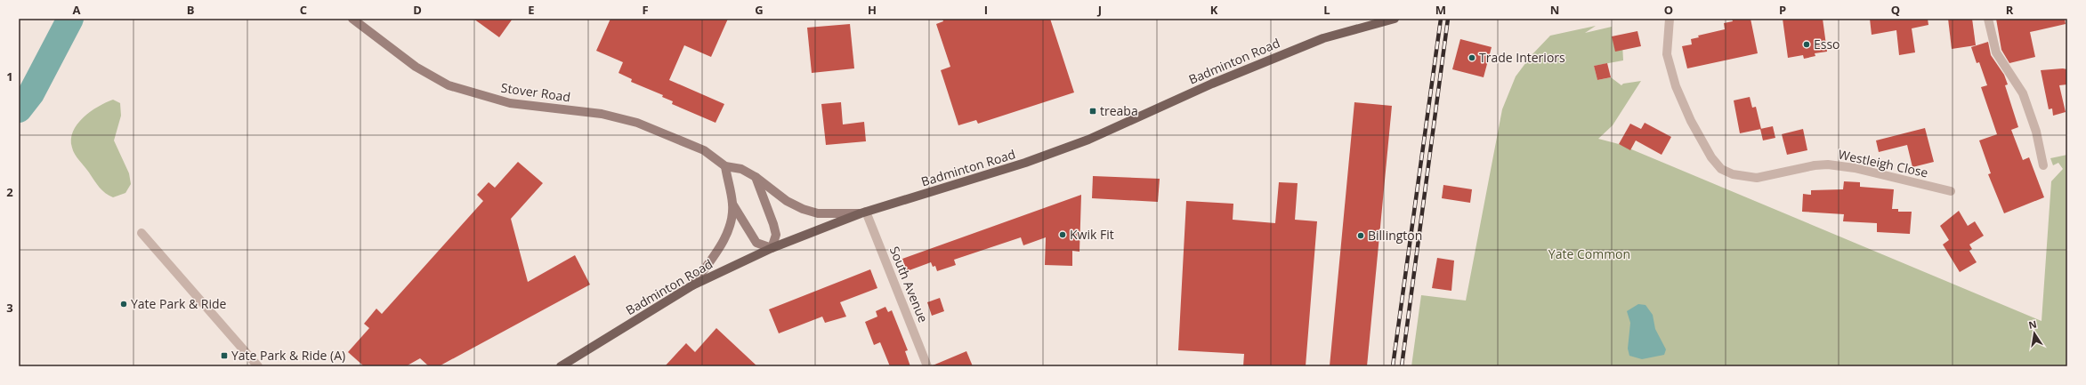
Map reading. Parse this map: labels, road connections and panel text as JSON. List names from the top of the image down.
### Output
{
  "streets": {
    "main road": ["Badminton Road", "Stover Road"],
    "street": ["Westleigh Close", "South Avenue"]
  },
  "crossings": [
    ["Badminton Road", "Stover Road"],
    ["Badminton Road", "South Avenue"],
    ["Stover Road", "South Avenue"]
  ],
  "parks": ["Yate Common"],
  "places": {
    "other": [
      "Esso",
      "Trade Interiors",
      "Kwik Fit",
      "Billington",
      "Yate Park & Ride"
    ],
    "transit": ["treaba", "Yate Park & Ride (A)"]
  },
  "north": "top",
  "grid": {
    "columns": [
      "A",
      "B",
      "C",
      "D",
      "E",
      "F",
      "G",
      "H",
      "I",
      "J",
      "K",
      "L",
      "M",
      "N",
      "O",
      "P",
      "Q",
      "R"
    ],
    "rows": ["1", "2", "3"]
  }
}
